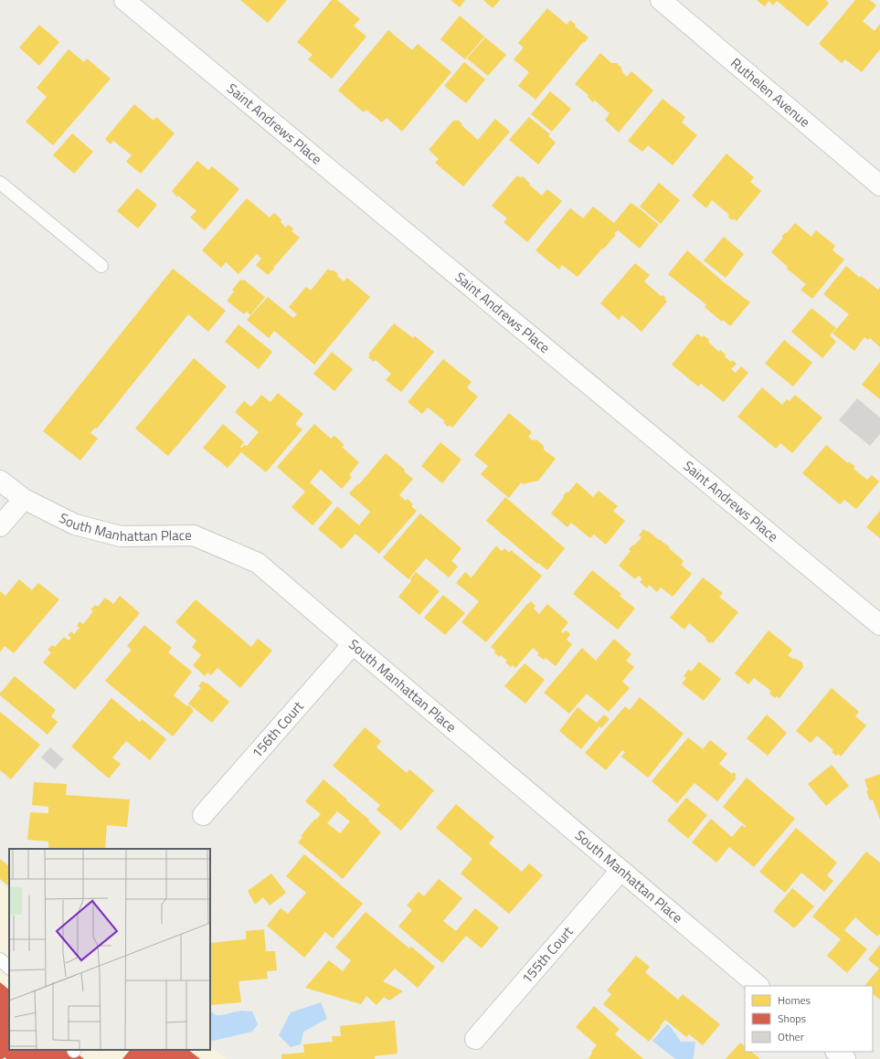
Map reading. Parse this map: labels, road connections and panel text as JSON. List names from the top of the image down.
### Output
{
  "streets": {
    "street": [
      "Ruthelen Avenue",
      "Saint Andrews Place",
      "South Manhattan Place",
      "156th Court",
      "155th Court"
    ]
  },
  "crossings": [
    ["South Manhattan Place", "156th Court"],
    ["South Manhattan Place", "155th Court"]
  ],
  "legend": ["Homes", "Shops", "Other"]
}
